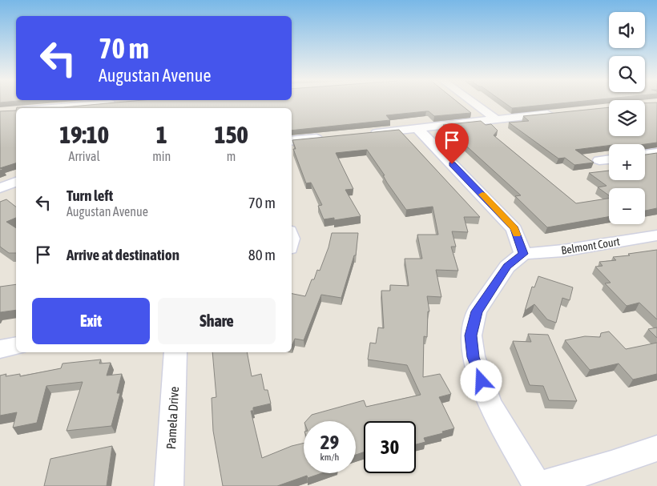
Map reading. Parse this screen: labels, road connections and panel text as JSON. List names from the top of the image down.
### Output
{
  "streets": {
    "street": ["Belmont Court", "Pamela Drive"]
  },
  "page": {
    "map_buttons": ["+", "−"],
    "turn": ["70 m", "Augustan Avenue"],
    "eta": [
      "19:10",
      "Arrival",
      "1",
      "min",
      "150",
      "m"
    ],
    "list": [
      {
        "name": "Turn left",
        "note": "Augustan Avenue",
        "value": "70 m"
      },
      {
        "name": "Arrive at destination",
        "value": "80 m"
      }
    ],
    "buttons": ["Exit", "Share"],
    "speed": "29 km/h",
    "limit": "30"
  }
}
